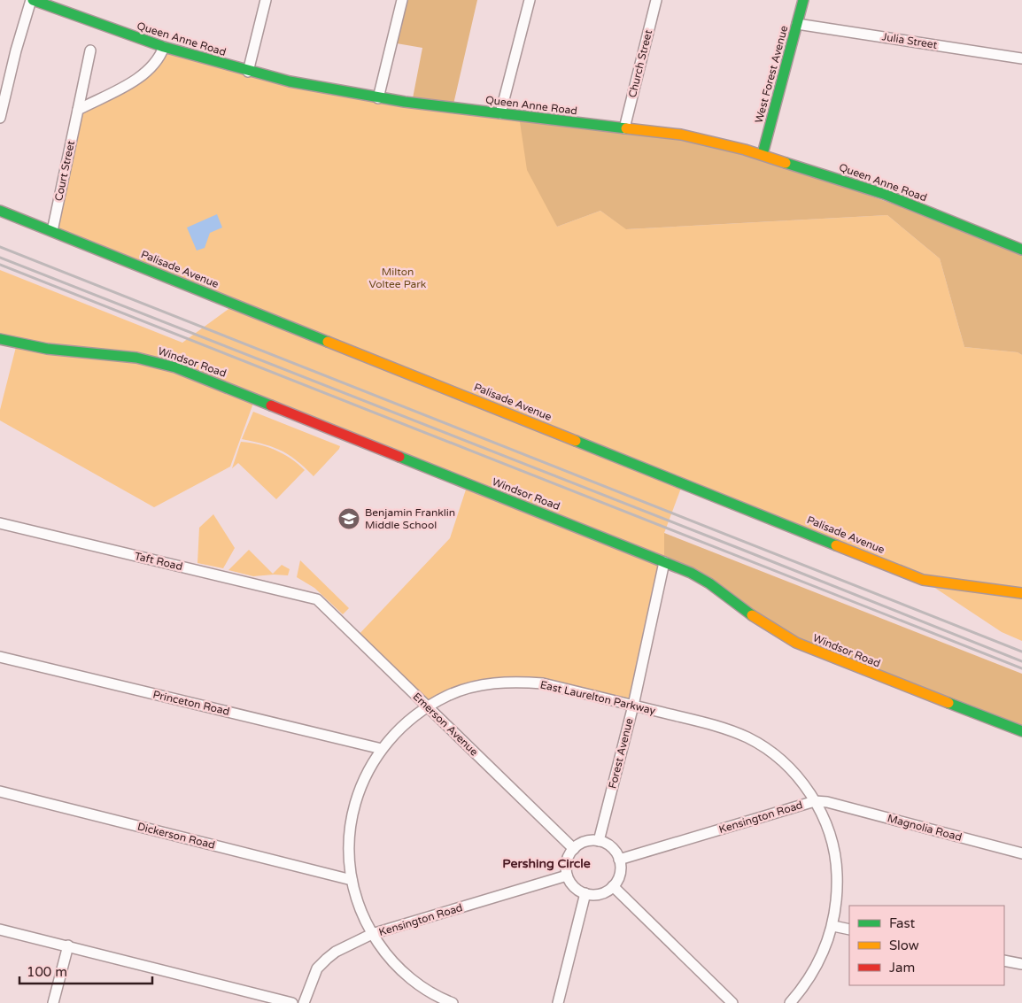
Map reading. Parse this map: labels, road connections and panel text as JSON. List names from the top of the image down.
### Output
{
  "streets": {
    "street": [
      "Queen Anne Road",
      "Julia Street",
      "Church Street",
      "West Forest Avenue",
      "Court Street",
      "Palisade Avenue",
      "Windsor Road",
      "Taft Road",
      "East Laurelton Parkway",
      "Princeton Road",
      "Emerson Avenue",
      "Forest Avenue",
      "Kensington Road",
      "Magnolia Road",
      "Dickerson Road"
    ]
  },
  "crossings": [
    ["Queen Anne Road", "Church Street"],
    ["Queen Anne Road", "West Forest Avenue"],
    ["Julia Street", "West Forest Avenue"],
    ["Court Street", "Palisade Avenue"],
    ["Windsor Road", "Forest Avenue"],
    ["Taft Road", "Emerson Avenue"],
    ["East Laurelton Parkway", "Princeton Road"],
    ["East Laurelton Parkway", "Emerson Avenue"],
    ["East Laurelton Parkway", "Forest Avenue"],
    ["East Laurelton Parkway", "Kensington Road"],
    ["East Laurelton Parkway", "Dickerson Road"],
    ["Emerson Avenue", "Forest Avenue"],
    ["Emerson Avenue", "Kensington Road"],
    ["Forest Avenue", "Kensington Road"],
    ["Kensington Road", "Magnolia Road"]
  ],
  "districts": ["Pershing Circle"],
  "parks": ["Milton Voltee Park"],
  "places": {
    "school or university": ["Benjamin Franklin Middle School"]
  },
  "legend": ["Fast", "Slow", "Jam"],
  "scale_bar": "100 m"
}
